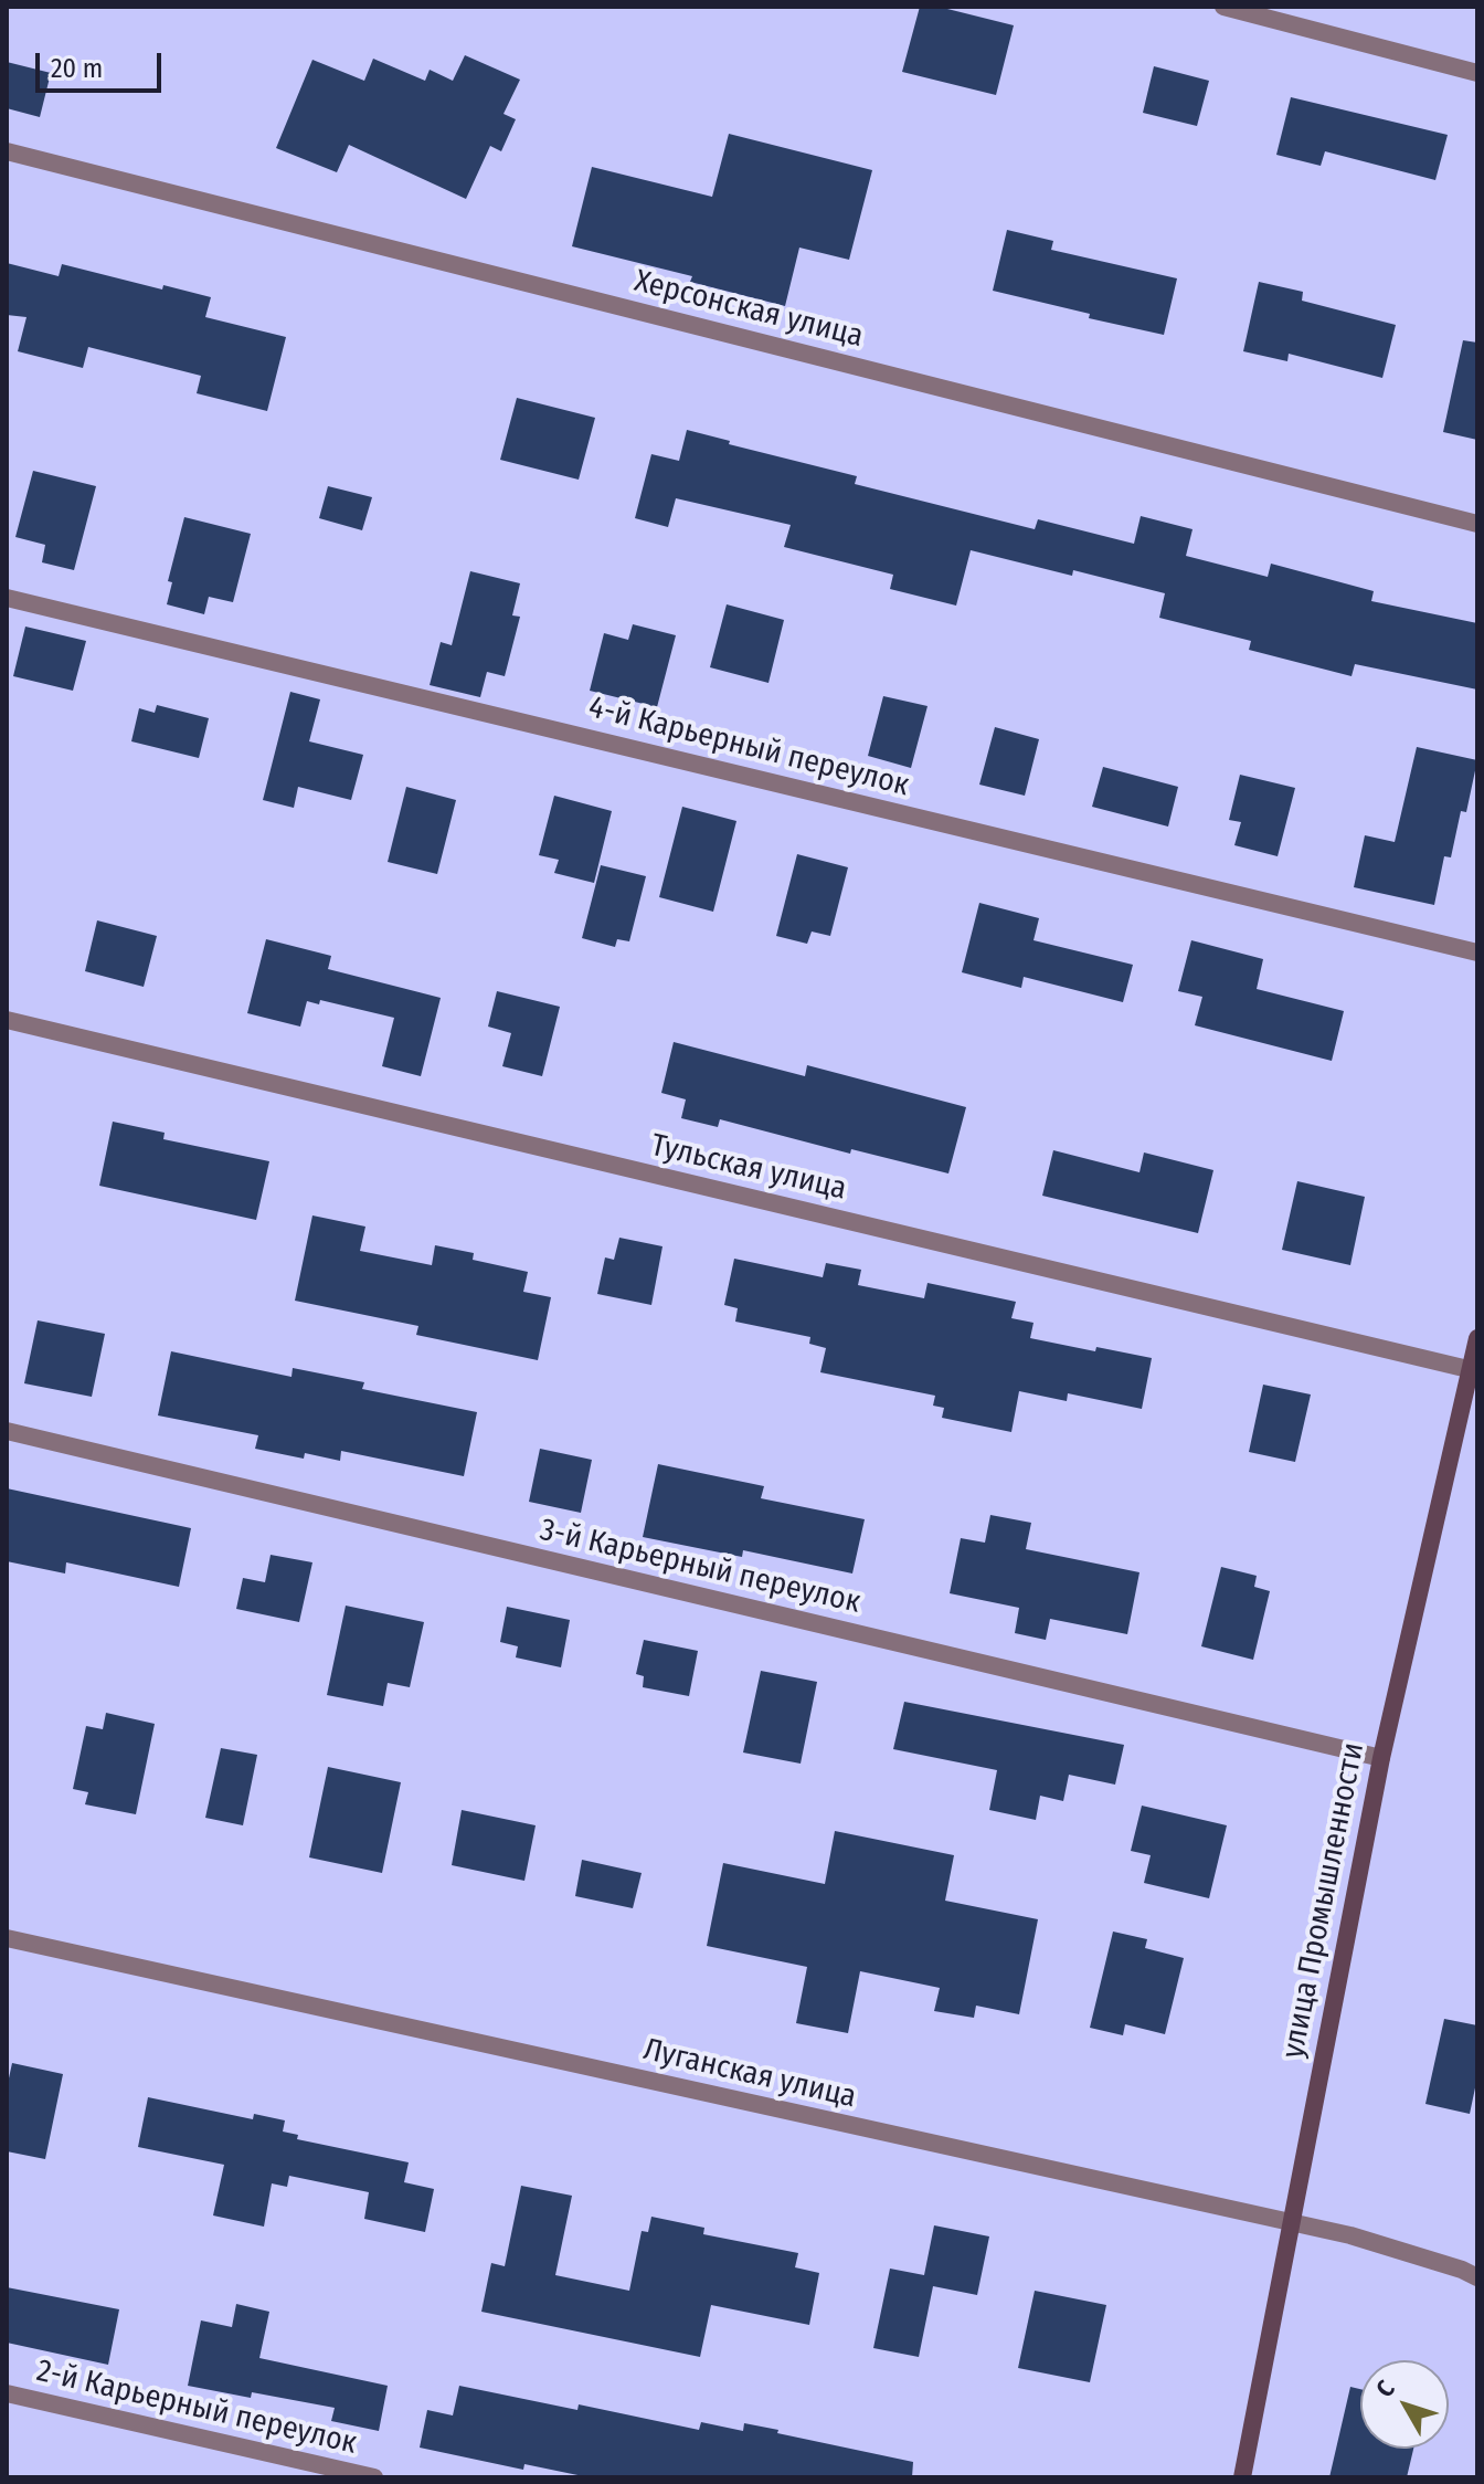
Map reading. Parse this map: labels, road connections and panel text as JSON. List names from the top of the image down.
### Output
{
  "streets": {
    "main road": ["улица Промышленности"],
    "street": [
      "Херсонская улица",
      "4-й Карьерный переулок",
      "Тульская улица",
      "3-й Карьерный переулок",
      "Луганская улица",
      "2-й Карьерный переулок"
    ]
  },
  "crossings": [
    ["Тульская улица", "улица Промышленности"],
    ["3-й Карьерный переулок", "улица Промышленности"],
    ["улица Промышленности", "Луганская улица"]
  ],
  "scale_bar": "20 m",
  "north": "top left"
}
